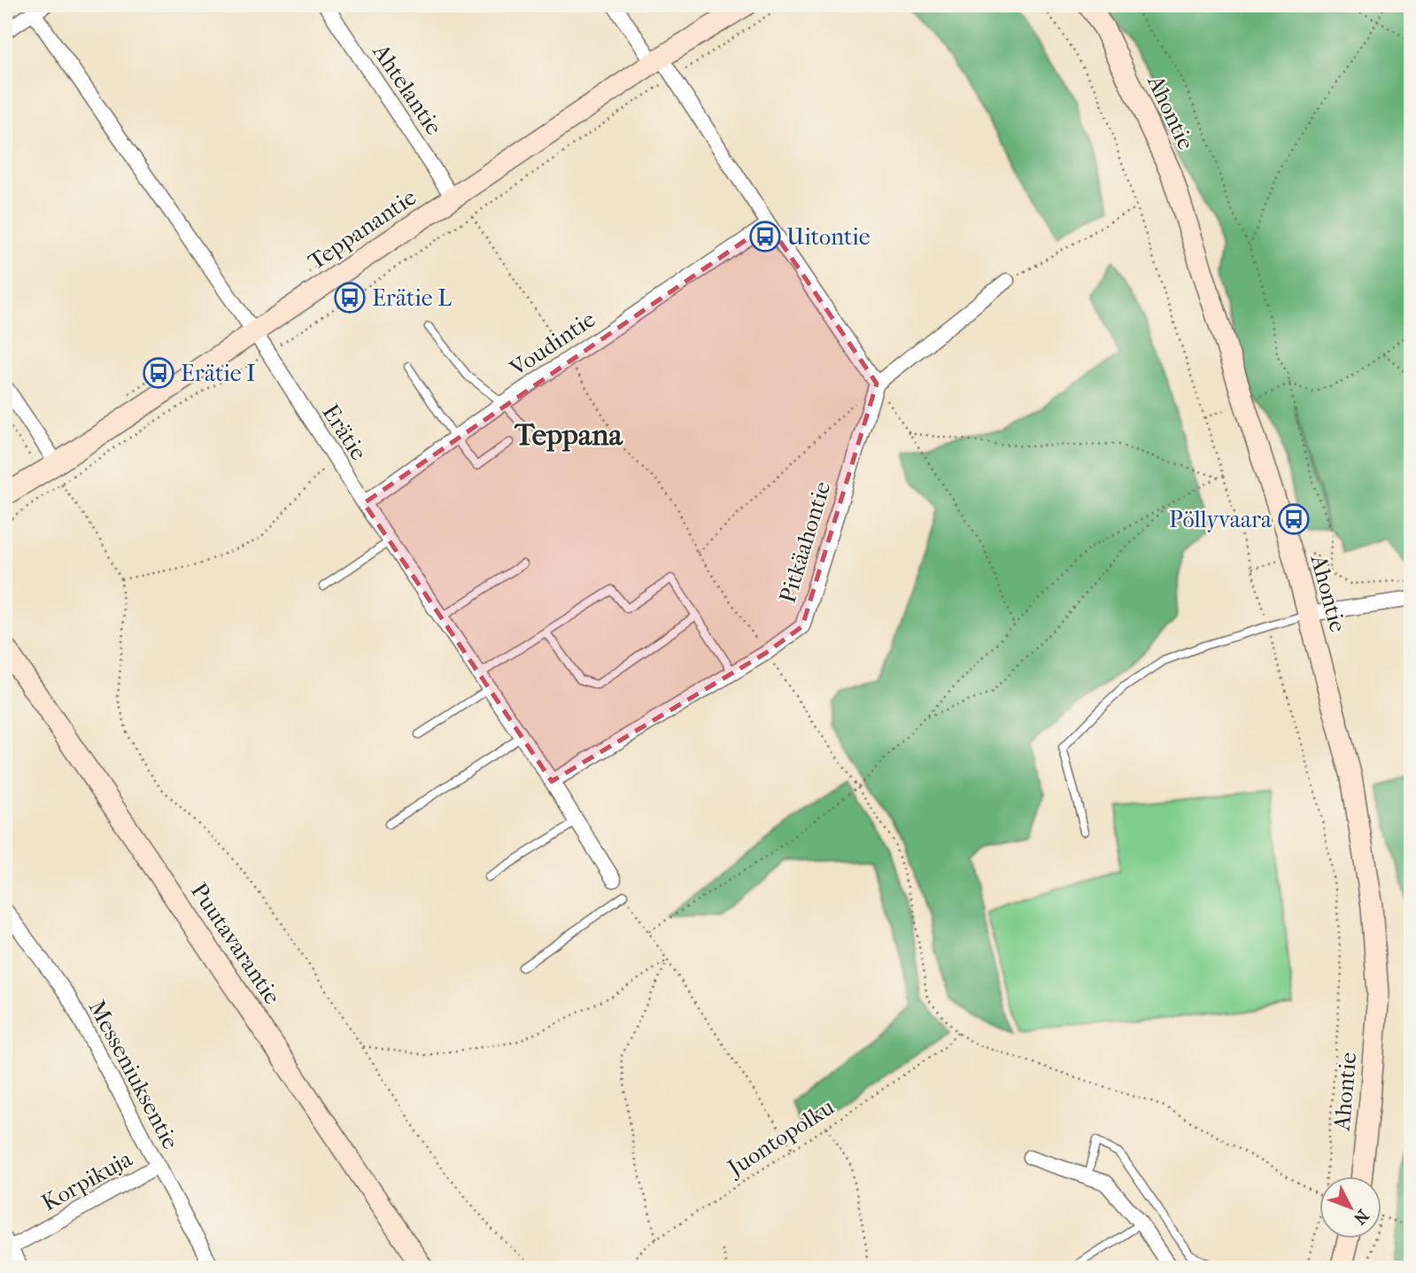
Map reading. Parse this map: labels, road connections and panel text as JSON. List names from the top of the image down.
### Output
{
  "streets": {
    "street": [
      "Ahtelantie",
      "Ahontie",
      "Teppanantie",
      "Voudintie",
      "Erätie",
      "Pitkäahontie",
      "Puutavarantie",
      "Messeniuksentie",
      "Korpikuja"
    ],
    "path": ["Juontopolku"]
  },
  "crossings": [
    ["Ahtelantie", "Teppanantie"],
    ["Teppanantie", "Erätie"],
    ["Voudintie", "Erätie"],
    ["Erätie", "Pitkäahontie"],
    ["Messeniuksentie", "Korpikuja"]
  ],
  "districts": ["Teppana"],
  "places": {
    "bus stop": [
      "Uitontie",
      "Erätie L",
      "Erätie I",
      "Pöllyvaara"
    ]
  },
  "north": "bottom right"
}
